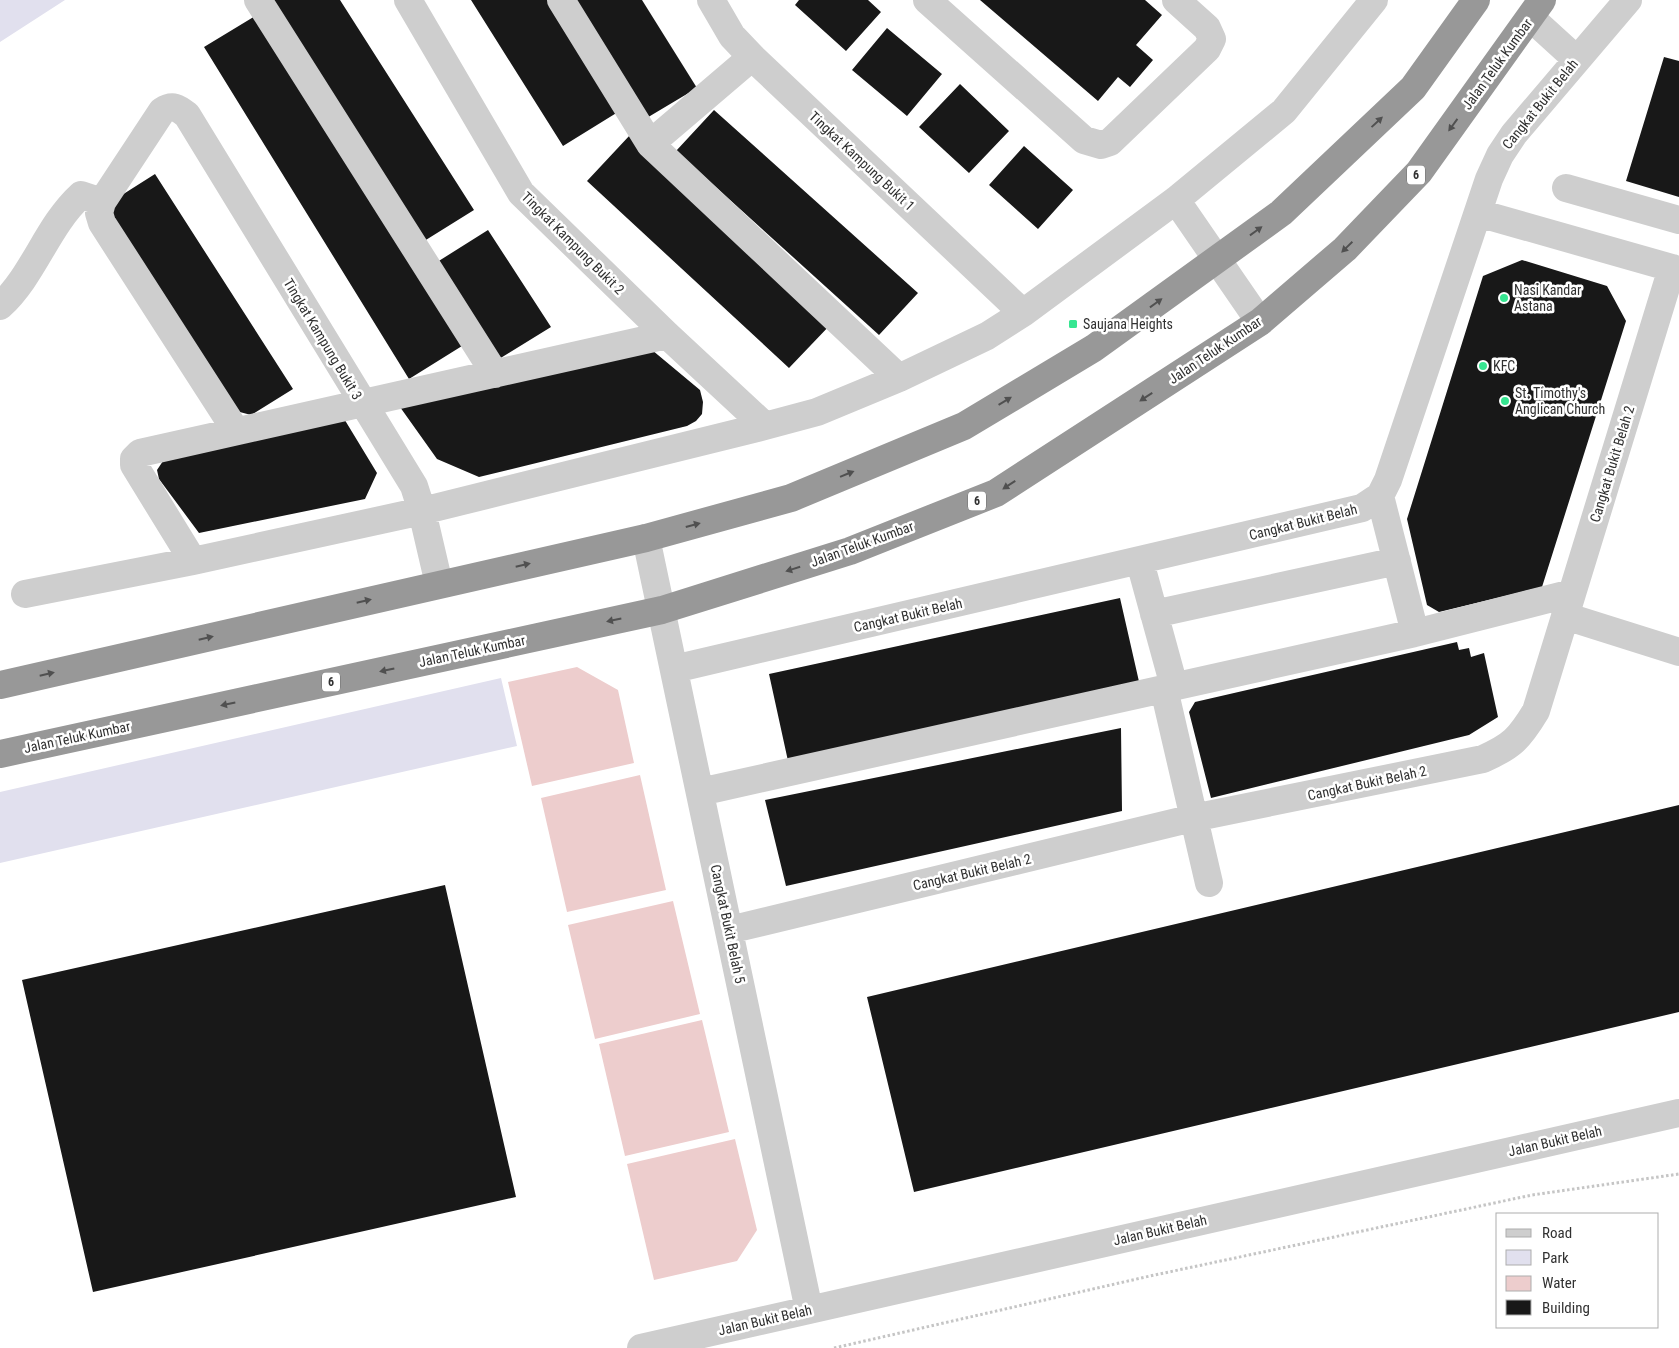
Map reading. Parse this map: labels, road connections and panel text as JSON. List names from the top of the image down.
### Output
{
  "streets": {
    "highway": ["Jalan Teluk Kumbar", "6"],
    "street": [
      "Cangkat Bukit Belah",
      "Tingkat Kampung Bukit 1",
      "Tingkat Kampung Bukit 2",
      "Tingkat Kampung Bukit 3",
      "Cangkat Bukit Belah 2",
      "Cangkat Bukit Belah 5",
      "Jalan Bukit Belah"
    ]
  },
  "crossings": [
    ["Jalan Teluk Kumbar", "Cangkat Bukit Belah 5"],
    ["Cangkat Bukit Belah", "Cangkat Bukit Belah 5"],
    ["Cangkat Bukit Belah 2", "Cangkat Bukit Belah 5"],
    ["Cangkat Bukit Belah 5", "Jalan Bukit Belah"]
  ],
  "places": {
    "other": ["Nasi Kandar Astana", "KFC", "St. Timothy's Anglican Church"],
    "transit": ["Saujana Heights"]
  },
  "legend": [
    "Road",
    "Park",
    "Water",
    "Building"
  ]
}
